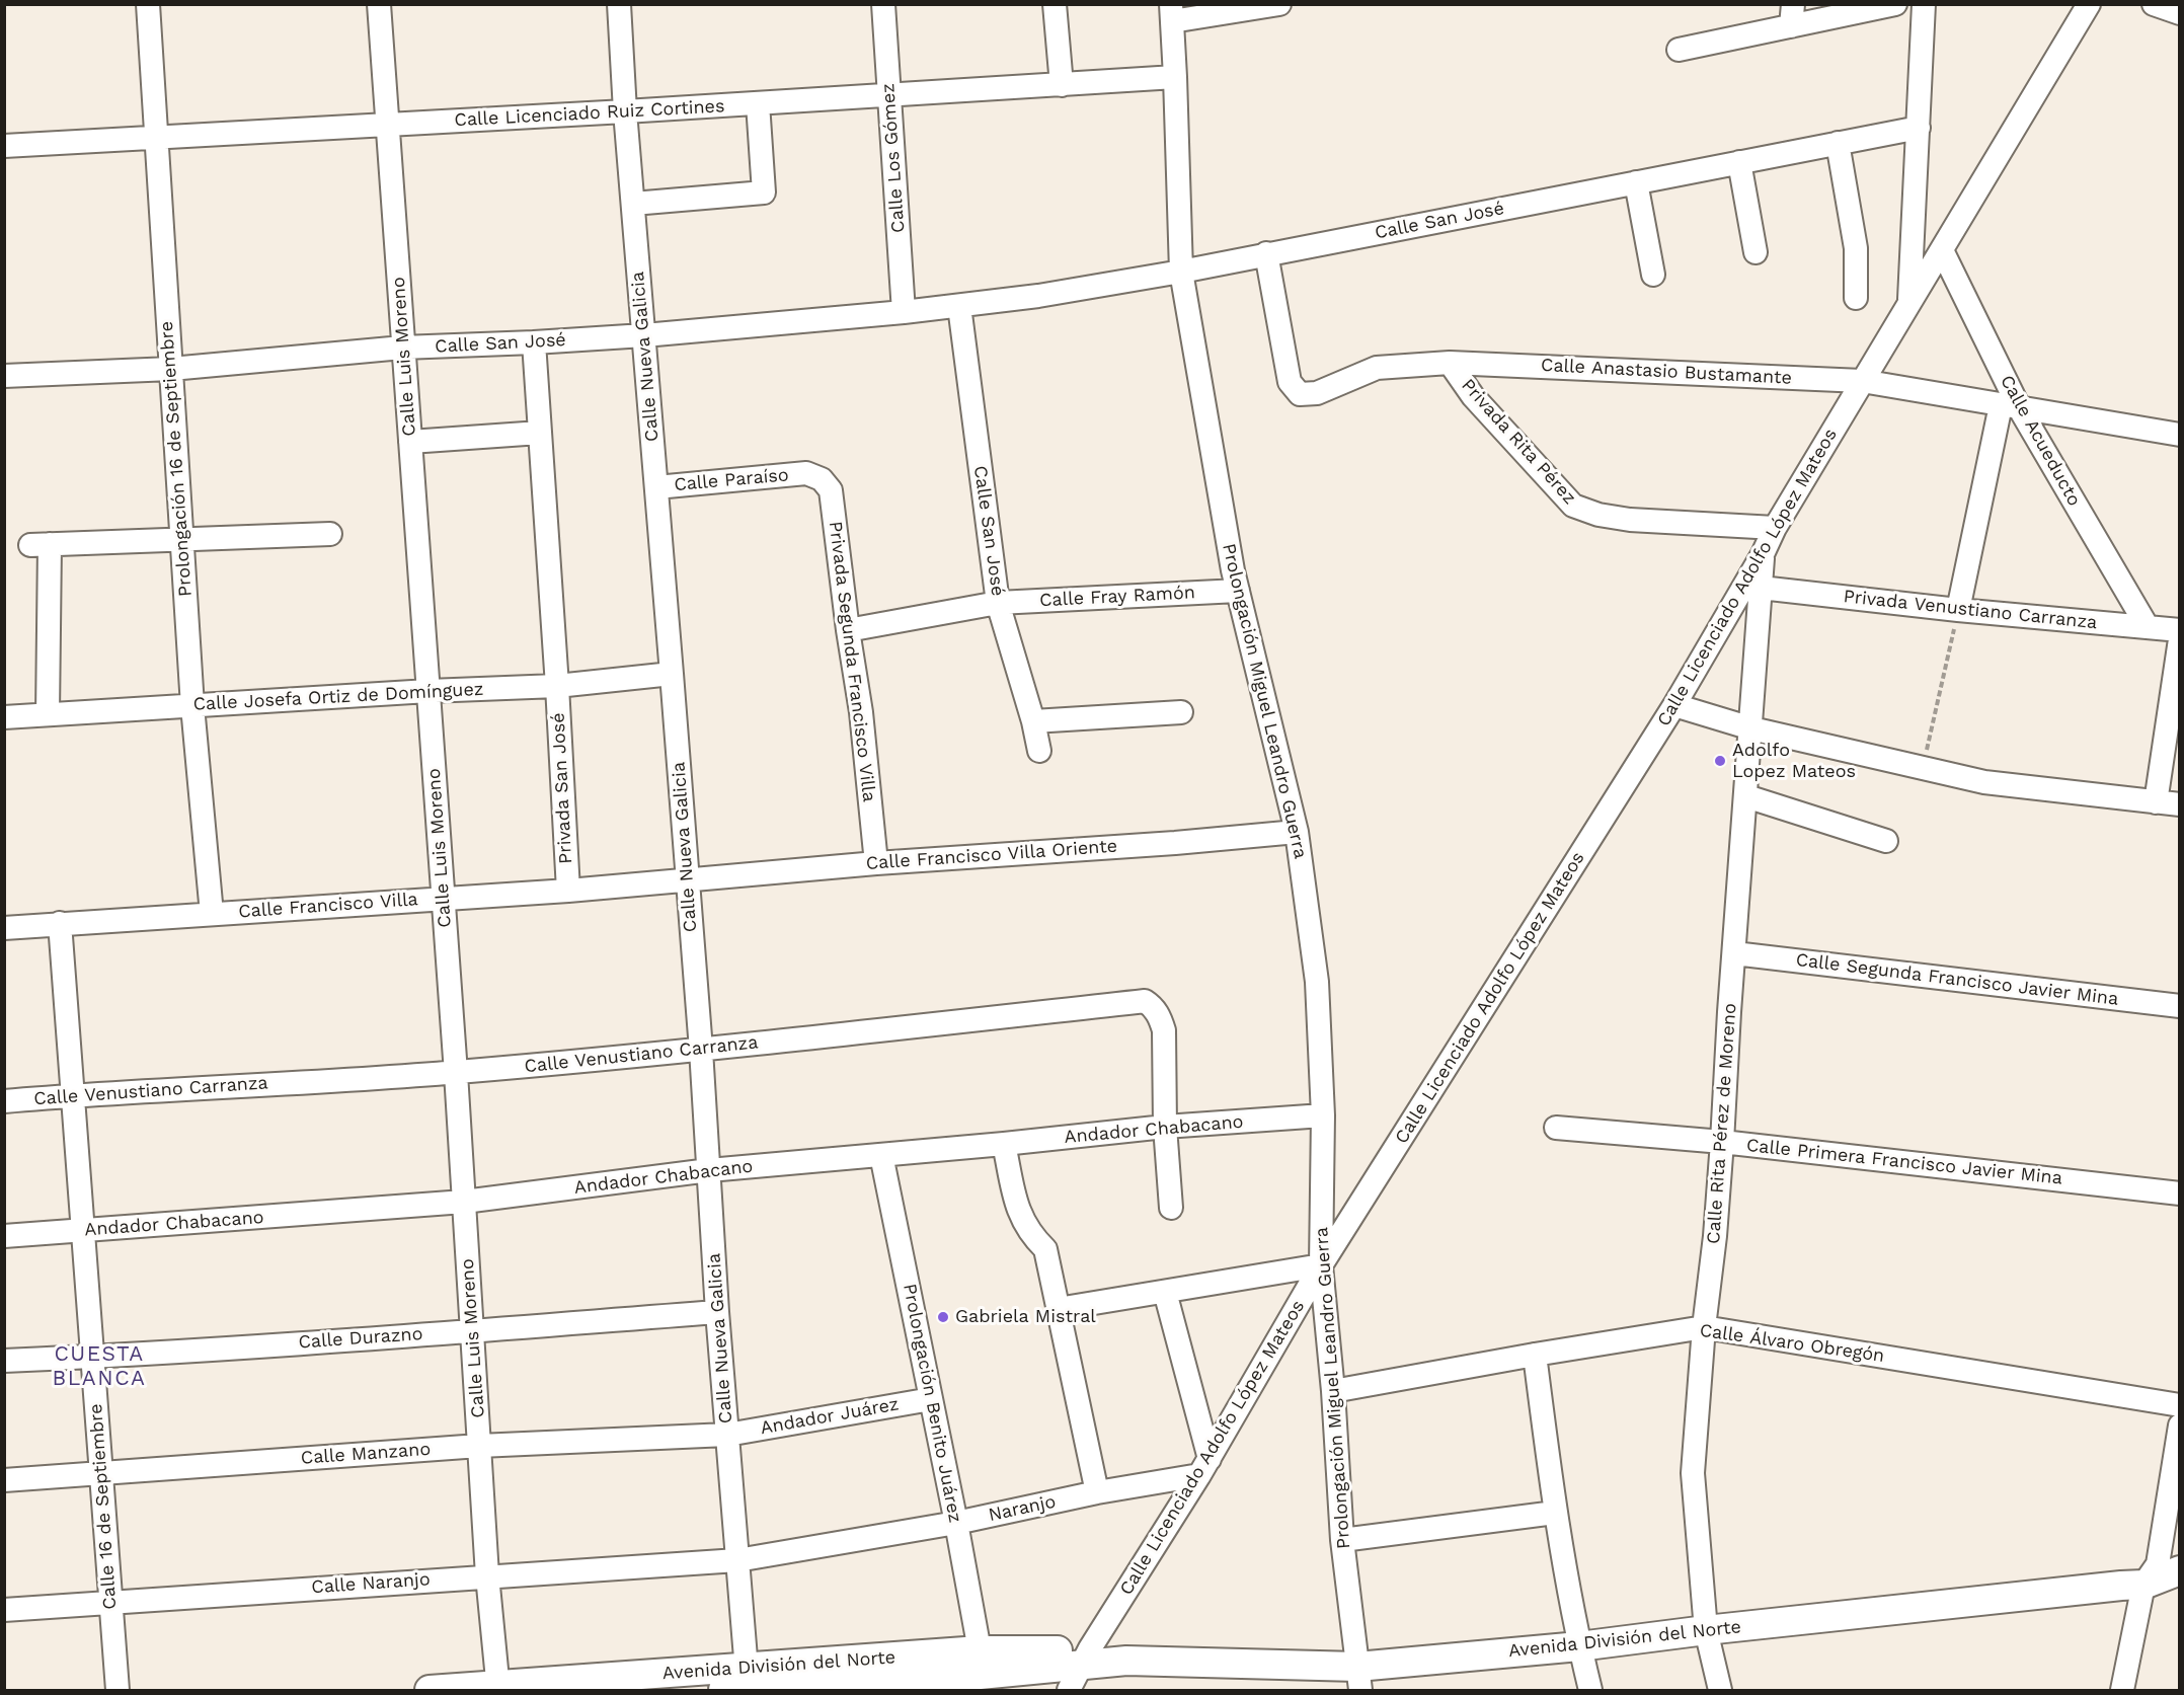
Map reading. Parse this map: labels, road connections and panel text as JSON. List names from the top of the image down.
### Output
{
  "streets": {
    "street": [
      "Calle Licenciado Ruiz Cortines",
      "Calle Los Gómez",
      "Calle San José",
      "Calle Luis Moreno",
      "Calle Nueva Galicia",
      "Calle Anastasio Bustamante",
      "Calle Acueducto",
      "Privada Rita Pérez",
      "Prolongación 16 de Septiembre",
      "Calle Paraíso",
      "Calle Licenciado Adolfo López Mateos",
      "Calle Fray Ramón",
      "Privada Venustiano Carranza",
      "Privada Segunda Francisco Villa",
      "Calle Josefa Ortiz de Domínguez",
      "Prolongación Miguel Leandro Guerra",
      "Privada San José",
      "Calle Francisco Villa Oriente",
      "Calle Francisco Villa",
      "Calle Segunda Francisco Javier Mina",
      "Calle Venustiano Carranza",
      "Calle Rita Pérez de Moreno",
      "Andador Chabacano",
      "Calle Primera Francisco Javier Mina",
      "Calle Durazno",
      "Calle Álvaro Obregón",
      "Prolongación Benito Juárez",
      "Andador Juárez",
      "Calle Manzano",
      "Calle 16 de Septiembre",
      "Naranjo",
      "Calle Naranjo",
      "Avenida División del Norte"
    ]
  },
  "crossings": [
    ["Calle Licenciado Ruiz Cortines", "Calle Los Gómez"],
    ["Calle Licenciado Ruiz Cortines", "Calle Luis Moreno"],
    ["Calle Licenciado Ruiz Cortines", "Calle Nueva Galicia"],
    ["Calle Licenciado Ruiz Cortines", "Prolongación 16 de Septiembre"],
    ["Calle Licenciado Ruiz Cortines", "Prolongación Miguel Leandro Guerra"],
    ["Calle Los Gómez", "Calle San José"],
    ["Calle San José", "Calle Luis Moreno"],
    ["Calle San José", "Calle Nueva Galicia"],
    ["Calle San José", "Calle Anastasio Bustamante"],
    ["Calle San José", "Prolongación 16 de Septiembre"],
    ["Calle San José", "Calle Fray Ramón"],
    ["Calle San José", "Prolongación Miguel Leandro Guerra"],
    ["Calle Luis Moreno", "Calle Josefa Ortiz de Domínguez"],
    ["Calle Luis Moreno", "Calle Francisco Villa"],
    ["Calle Luis Moreno", "Calle Venustiano Carranza"],
    ["Calle Luis Moreno", "Andador Chabacano"],
    ["Calle Luis Moreno", "Calle Durazno"],
    ["Calle Luis Moreno", "Calle Manzano"],
    ["Calle Luis Moreno", "Calle Naranjo"],
    ["Calle Luis Moreno", "Avenida División del Norte"],
    ["Calle Nueva Galicia", "Calle Paraíso"],
    ["Calle Nueva Galicia", "Calle Josefa Ortiz de Domínguez"],
    ["Calle Nueva Galicia", "Calle Francisco Villa Oriente"],
    ["Calle Nueva Galicia", "Calle Francisco Villa"],
    ["Calle Nueva Galicia", "Calle Venustiano Carranza"],
    ["Calle Nueva Galicia", "Andador Chabacano"],
    ["Calle Nueva Galicia", "Calle Durazno"],
    ["Calle Nueva Galicia", "Andador Juárez"],
    ["Calle Nueva Galicia", "Calle Manzano"],
    ["Calle Nueva Galicia", "Naranjo"],
    ["Calle Nueva Galicia", "Calle Naranjo"],
    ["Calle Nueva Galicia", "Avenida División del Norte"],
    ["Calle Anastasio Bustamante", "Calle Acueducto"],
    ["Calle Anastasio Bustamante", "Privada Rita Pérez"],
    ["Calle Anastasio Bustamante", "Calle Licenciado Adolfo López Mateos"],
    ["Calle Acueducto", "Calle Licenciado Adolfo López Mateos"],
    ["Calle Acueducto", "Privada Venustiano Carranza"],
    ["Privada Rita Pérez", "Calle Licenciado Adolfo López Mateos"],
    ["Prolongación 16 de Septiembre", "Calle Josefa Ortiz de Domínguez"],
    ["Prolongación 16 de Septiembre", "Calle Francisco Villa"],
    ["Calle Paraíso", "Privada Segunda Francisco Villa"],
    ["Calle Licenciado Adolfo López Mateos", "Prolongación Miguel Leandro Guerra"],
    ["Calle Licenciado Adolfo López Mateos", "Calle Rita Pérez de Moreno"],
    ["Calle Licenciado Adolfo López Mateos", "Naranjo"],
    ["Calle Licenciado Adolfo López Mateos", "Avenida División del Norte"],
    ["Calle Fray Ramón", "Privada Segunda Francisco Villa"],
    ["Calle Fray Ramón", "Prolongación Miguel Leandro Guerra"],
    ["Privada Venustiano Carranza", "Calle Rita Pérez de Moreno"],
    ["Privada Segunda Francisco Villa", "Calle Francisco Villa Oriente"],
    ["Calle Josefa Ortiz de Domínguez", "Privada San José"],
    ["Prolongación Miguel Leandro Guerra", "Calle Francisco Villa Oriente"],
    ["Prolongación Miguel Leandro Guerra", "Andador Chabacano"],
    ["Prolongación Miguel Leandro Guerra", "Calle Álvaro Obregón"],
    ["Prolongación Miguel Leandro Guerra", "Avenida División del Norte"],
    ["Privada San José", "Calle Francisco Villa"],
    ["Calle Francisco Villa Oriente", "Calle Francisco Villa"],
    ["Calle Francisco Villa", "Calle 16 de Septiembre"],
    ["Calle Segunda Francisco Javier Mina", "Calle Rita Pérez de Moreno"],
    ["Calle Venustiano Carranza", "Andador Chabacano"],
    ["Calle Venustiano Carranza", "Calle 16 de Septiembre"],
    ["Calle Rita Pérez de Moreno", "Calle Primera Francisco Javier Mina"],
    ["Calle Rita Pérez de Moreno", "Calle Álvaro Obregón"],
    ["Calle Rita Pérez de Moreno", "Avenida División del Norte"],
    ["Andador Chabacano", "Prolongación Benito Juárez"],
    ["Andador Chabacano", "Calle 16 de Septiembre"],
    ["Calle Durazno", "Calle 16 de Septiembre"],
    ["Prolongación Benito Juárez", "Andador Juárez"],
    ["Prolongación Benito Juárez", "Naranjo"],
    ["Prolongación Benito Juárez", "Avenida División del Norte"],
    ["Andador Juárez", "Calle Manzano"],
    ["Calle Manzano", "Calle 16 de Septiembre"],
    ["Calle 16 de Septiembre", "Calle Naranjo"],
    ["Naranjo", "Calle Naranjo"]
  ],
  "districts": ["CUESTA BLANCA"],
  "places": ["Adolfo Lopez Mateos", "Gabriela Mistral"]
}
